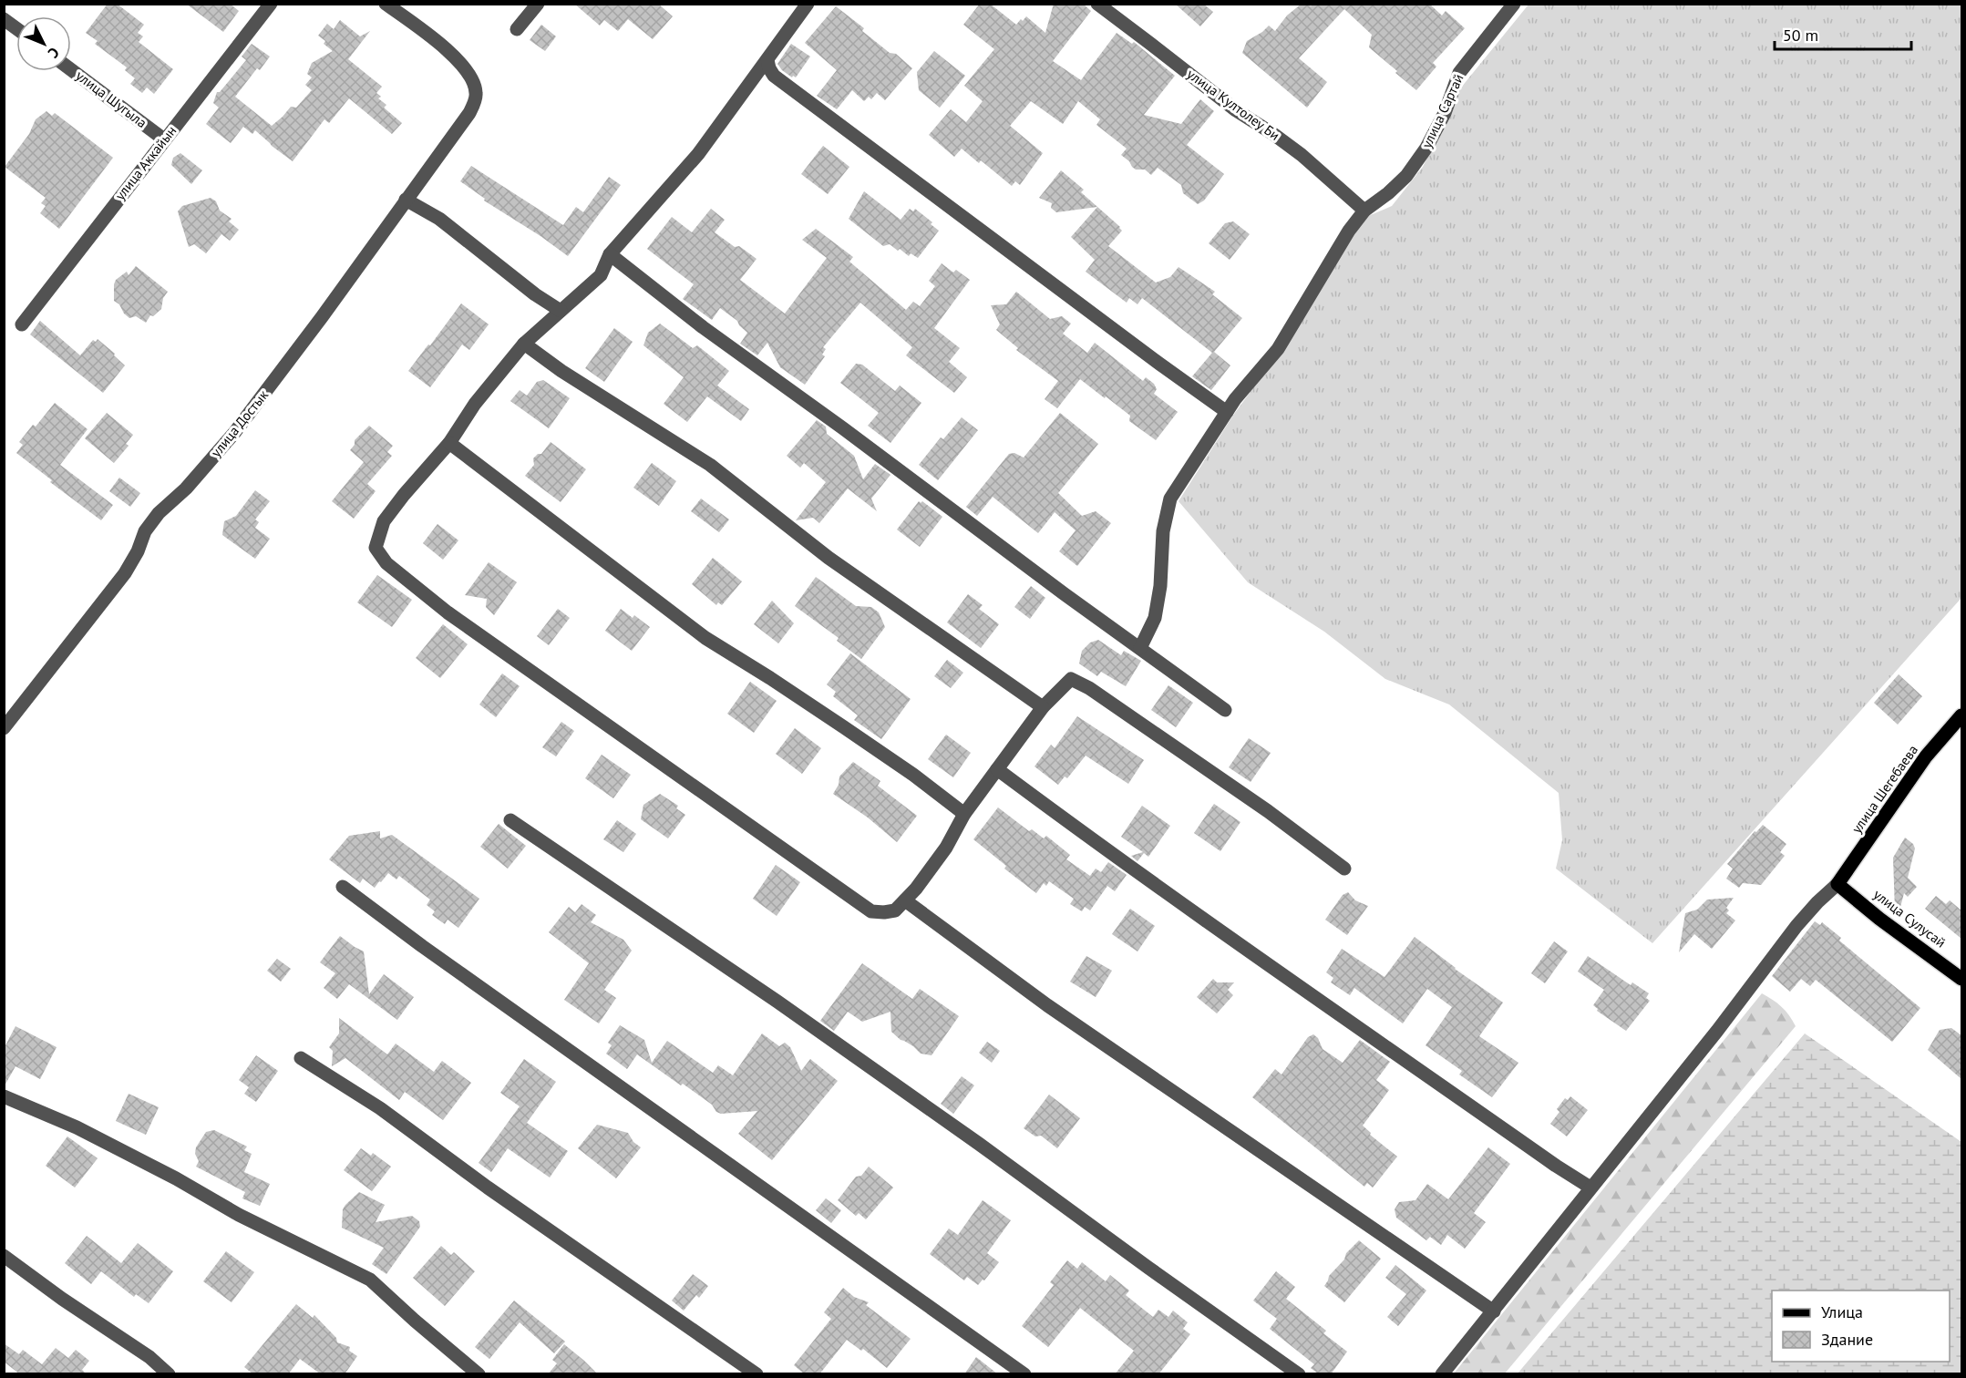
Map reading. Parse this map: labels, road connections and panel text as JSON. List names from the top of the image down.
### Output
{
  "streets": {
    "main road": ["улица Шегебаева", "улица Сулусай"],
    "street": [
      "улица Шугыла",
      "улица Култолеу Би",
      "улица Сартай",
      "улица Аккайын",
      "улица Достык"
    ]
  },
  "crossings": [
    ["улица Шугыла", "улица Аккайын"],
    ["улица Култолеу Би", "улица Сартай"],
    ["улица Шегебаева", "улица Сулусай"]
  ],
  "legend": ["Улица", "Здание"],
  "scale_bar": "50 m",
  "north": "bottom right"
}
